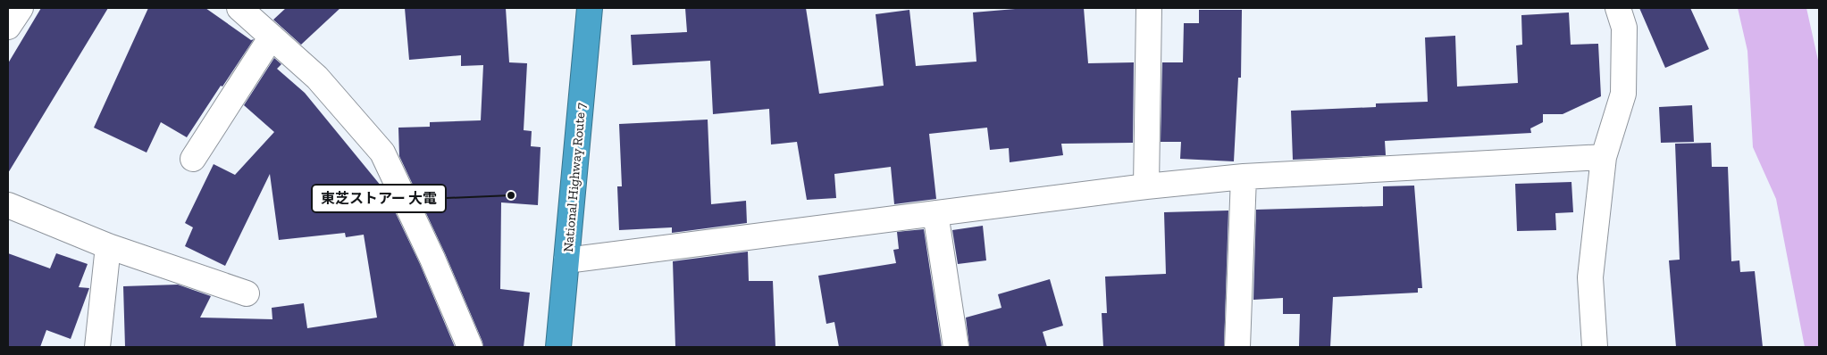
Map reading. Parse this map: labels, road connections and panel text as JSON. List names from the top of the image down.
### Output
{
  "streets": {
    "highway": ["National Highway Route 7"]
  },
  "places": ["東芝ストアー 大電"]
}
